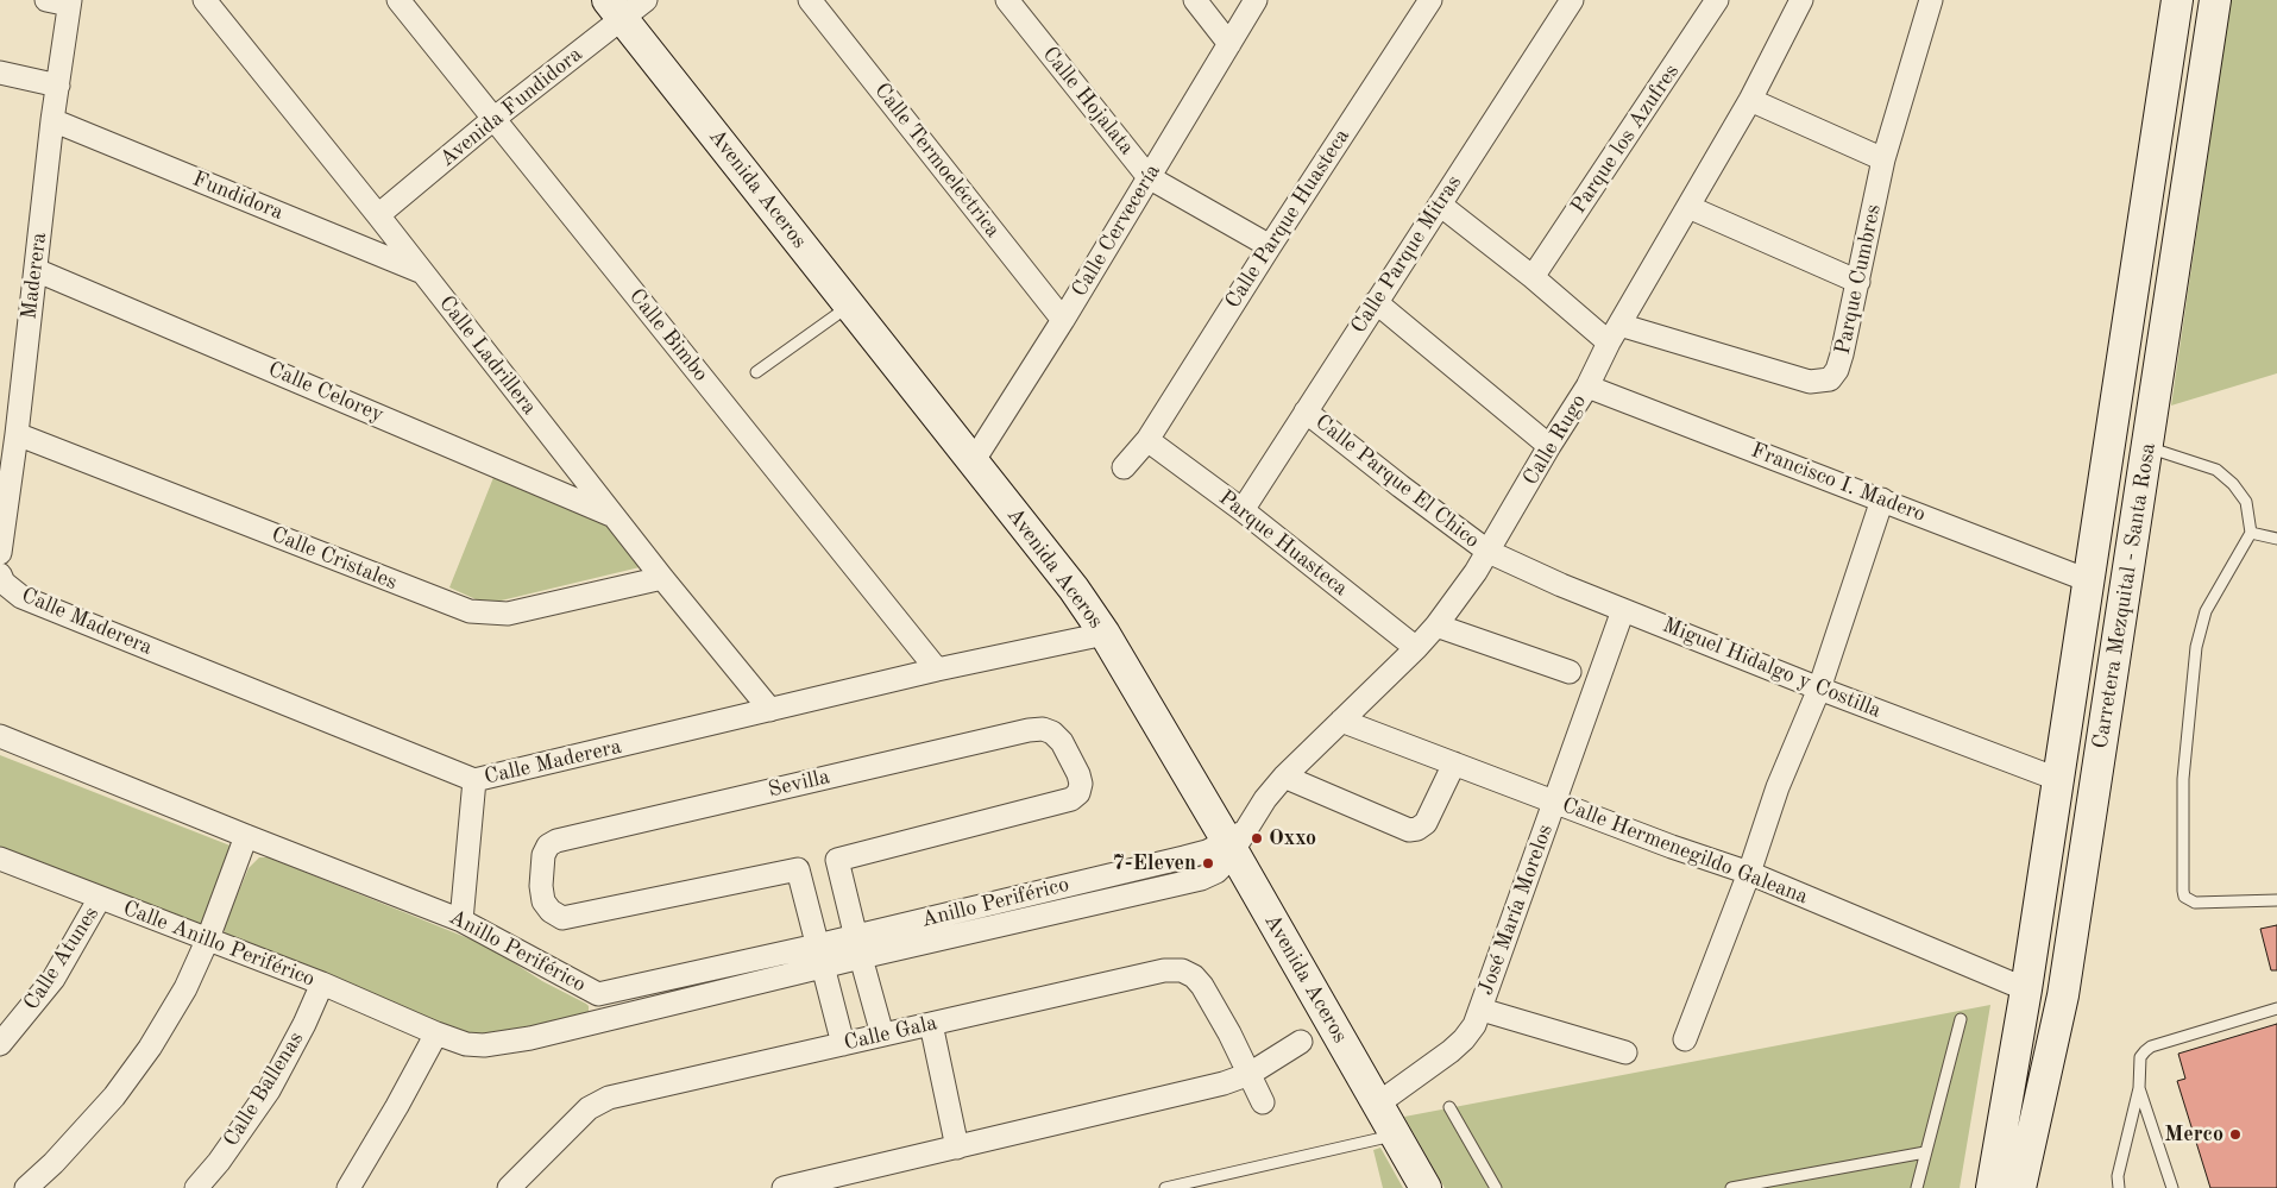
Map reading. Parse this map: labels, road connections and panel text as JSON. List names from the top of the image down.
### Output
{
  "streets": {
    "main road": ["Avenida Aceros", "Carretera Mezquital - Santa Rosa"],
    "street": [
      "Calle Hojalata",
      "Avenida Fundidora",
      "Parque los Azufres",
      "Calle Termoeléctrica",
      "Fundidora",
      "Calle Parque Huasteca",
      "Calle Cervecería",
      "Calle Parque Mitras",
      "Maderera",
      "Parque Cumbres",
      "Calle Bimbo",
      "Calle Ladrillera",
      "Calle Celorey",
      "Calle Rugo",
      "Calle Parque El Chico",
      "Francisco I. Madero",
      "Parque Huasteca",
      "Calle Cristales",
      "Calle Maderera",
      "Miguel Hidalgo y Costilla",
      "Sevilla",
      "Calle Hermenegildo Galeana",
      "Anillo Periférico",
      "José María Morelos",
      "Calle Anillo Periférico",
      "Calle Atunes",
      "Calle Gala",
      "Calle Ballenas"
    ]
  },
  "crossings": [
    ["Calle Hojalata", "Calle Parque Huasteca"],
    ["Calle Hojalata", "Calle Cervecería"],
    ["Avenida Fundidora", "Avenida Aceros"],
    ["Avenida Fundidora", "Calle Bimbo"],
    ["Avenida Fundidora", "Calle Ladrillera"],
    ["Calle Termoeléctrica", "Calle Cervecería"],
    ["Avenida Aceros", "Calle Cervecería"],
    ["Avenida Aceros", "Calle Rugo"],
    ["Avenida Aceros", "Calle Maderera"],
    ["Avenida Aceros", "Anillo Periférico"],
    ["Avenida Aceros", "José María Morelos"],
    ["Fundidora", "Maderera"],
    ["Fundidora", "Calle Ladrillera"],
    ["Calle Parque Huasteca", "Parque Huasteca"],
    ["Calle Parque Mitras", "Calle Parque El Chico"],
    ["Calle Parque Mitras", "Parque Huasteca"],
    ["Maderera", "Calle Celorey"],
    ["Maderera", "Calle Cristales"],
    ["Parque Cumbres", "Calle Rugo"],
    ["Calle Bimbo", "Calle Maderera"],
    ["Calle Ladrillera", "Calle Celorey"],
    ["Calle Ladrillera", "Calle Cristales"],
    ["Calle Ladrillera", "Calle Maderera"],
    ["Calle Rugo", "Calle Parque El Chico"],
    ["Calle Rugo", "Francisco I. Madero"],
    ["Calle Rugo", "Parque Huasteca"],
    ["Calle Rugo", "Miguel Hidalgo y Costilla"],
    ["Calle Rugo", "Calle Hermenegildo Galeana"],
    ["Calle Rugo", "Anillo Periférico"],
    ["Calle Parque El Chico", "Miguel Hidalgo y Costilla"],
    ["Francisco I. Madero", "Carretera Mezquital - Santa Rosa"],
    ["Carretera Mezquital - Santa Rosa", "Miguel Hidalgo y Costilla"],
    ["Carretera Mezquital - Santa Rosa", "Calle Hermenegildo Galeana"],
    ["Miguel Hidalgo y Costilla", "José María Morelos"],
    ["Sevilla", "Anillo Periférico"],
    ["Calle Hermenegildo Galeana", "José María Morelos"],
    ["Anillo Periférico", "Calle Anillo Periférico"],
    ["Calle Anillo Periférico", "Calle Atunes"],
    ["Calle Anillo Periférico", "Calle Ballenas"]
  ],
  "places": ["Oxxo", "7-Eleven", "Merco"]
}
